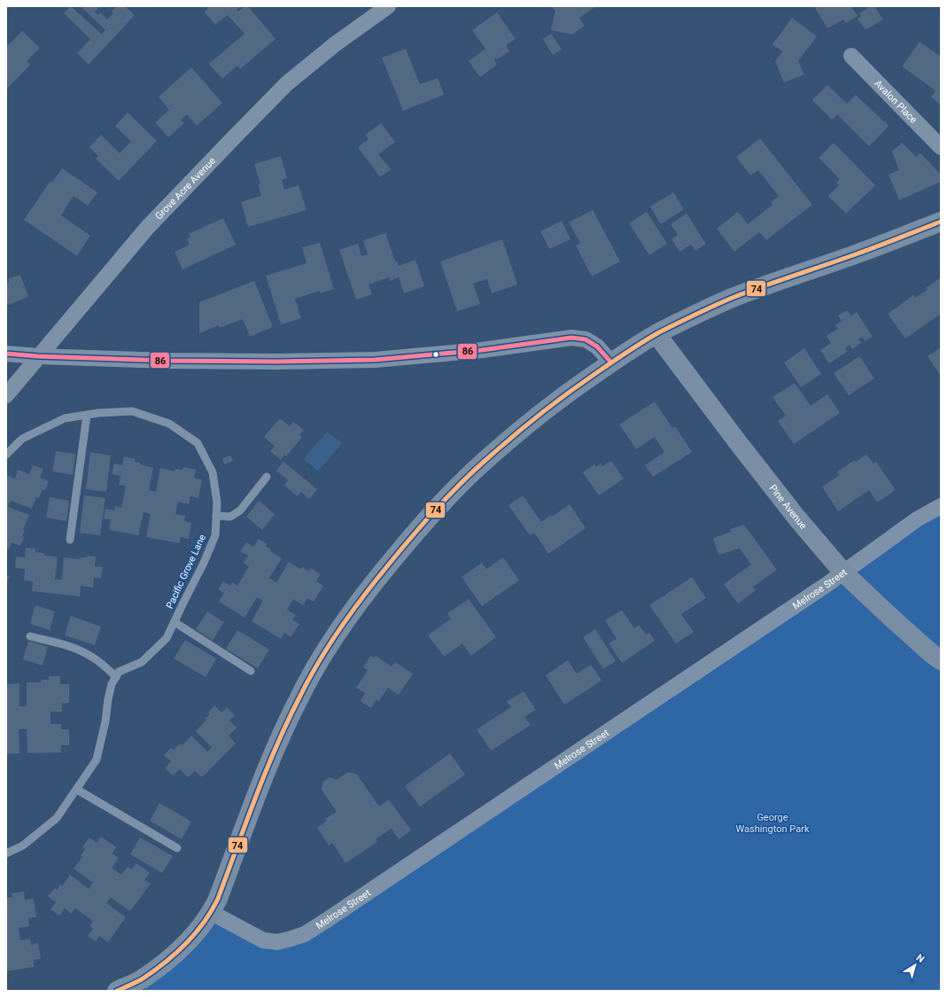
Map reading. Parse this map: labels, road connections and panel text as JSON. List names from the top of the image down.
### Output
{
  "streets": {
    "main road": ["Pine Avenue"],
    "street": ["Avalon Place", "Grove Acre Avenue", "Melrose Street"],
    "lane": ["Pacific Grove Lane"]
  },
  "crossings": [
    ["Pine Avenue", "Melrose Street"]
  ],
  "parks": ["George Washington Park"],
  "lines": ["transit line 74", "transit line 86"],
  "north": "top right"
}
